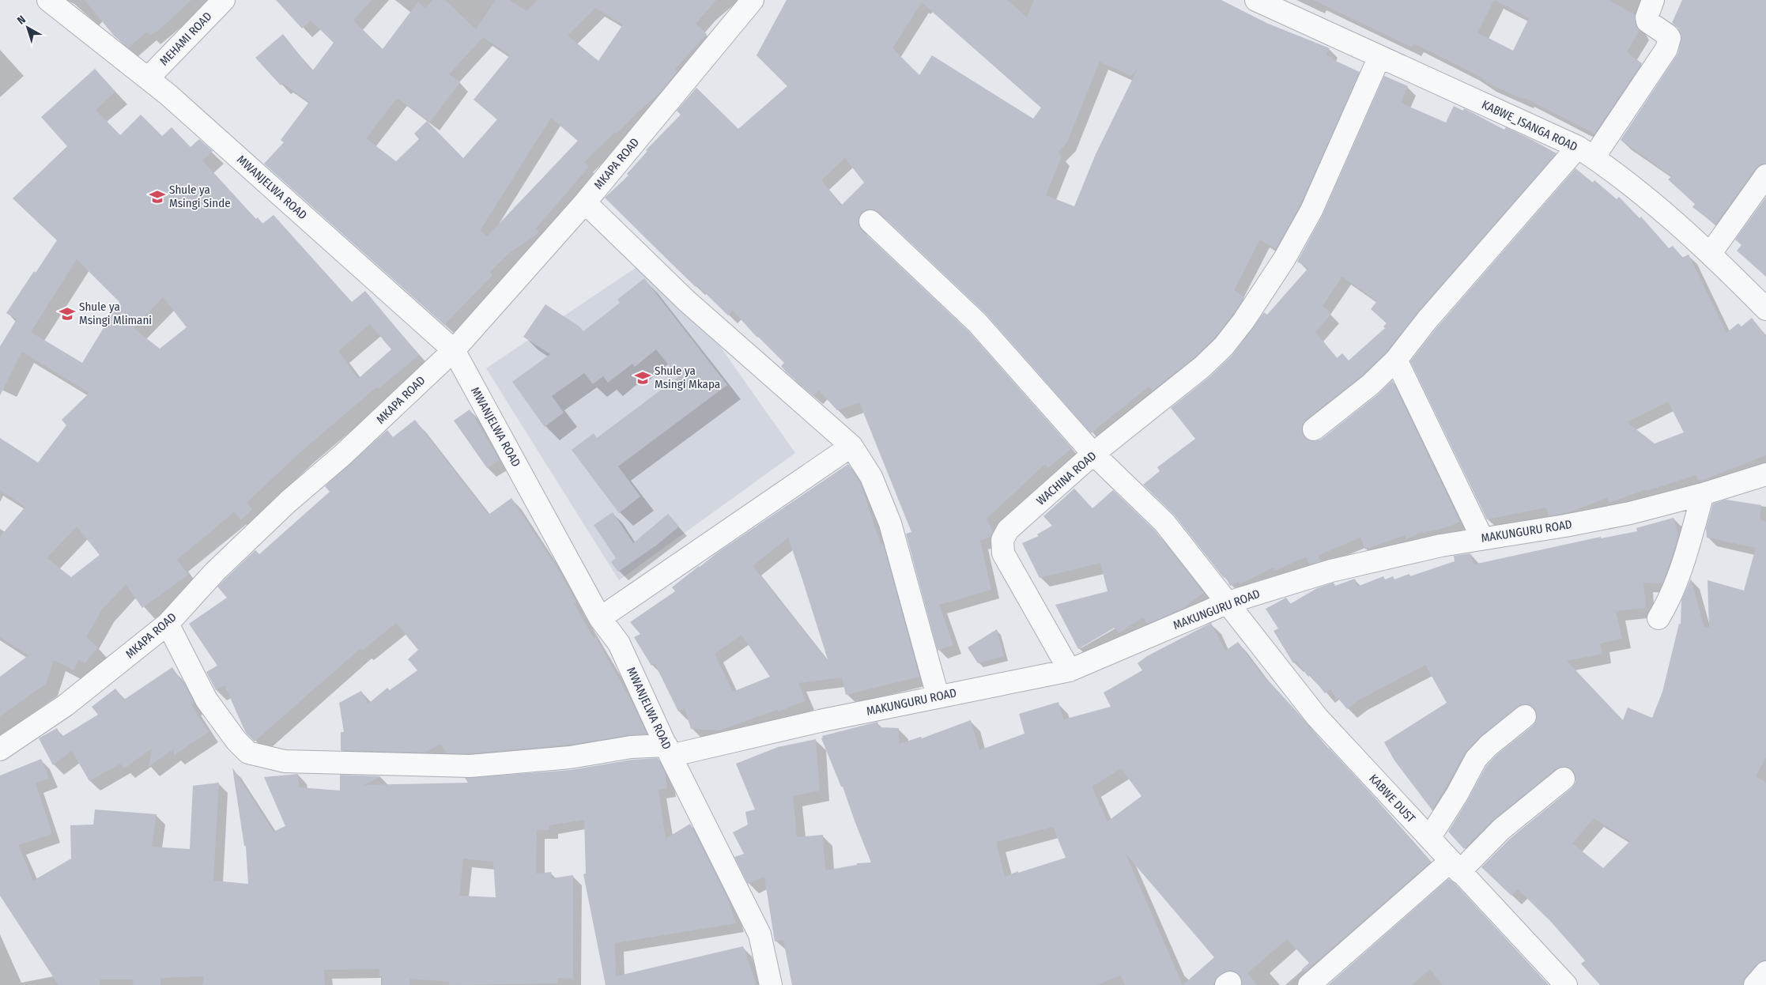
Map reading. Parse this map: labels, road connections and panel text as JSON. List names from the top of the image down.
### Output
{
  "streets": {
    "street": [
      "MEHAMI ROAD",
      "KABWE_ISANGA ROAD",
      "MKAPA ROAD",
      "MWANJELWA ROAD",
      "WACHINA ROAD",
      "MAKUNGURU ROAD",
      "KABWE DUST"
    ]
  },
  "crossings": [
    ["MEHAMI ROAD", "MWANJELWA ROAD"],
    ["KABWE_ISANGA ROAD", "WACHINA ROAD"],
    ["MKAPA ROAD", "MWANJELWA ROAD"],
    ["MKAPA ROAD", "MAKUNGURU ROAD"],
    ["MWANJELWA ROAD", "MAKUNGURU ROAD"],
    ["WACHINA ROAD", "MAKUNGURU ROAD"],
    ["WACHINA ROAD", "KABWE DUST"],
    ["MAKUNGURU ROAD", "KABWE DUST"]
  ],
  "places": {
    "school or university": ["Shule ya Msingi Sinde", "Shule ya Msingi Mlimani", "Shule ya Msingi Mkapa"]
  },
  "north": "top left"
}
